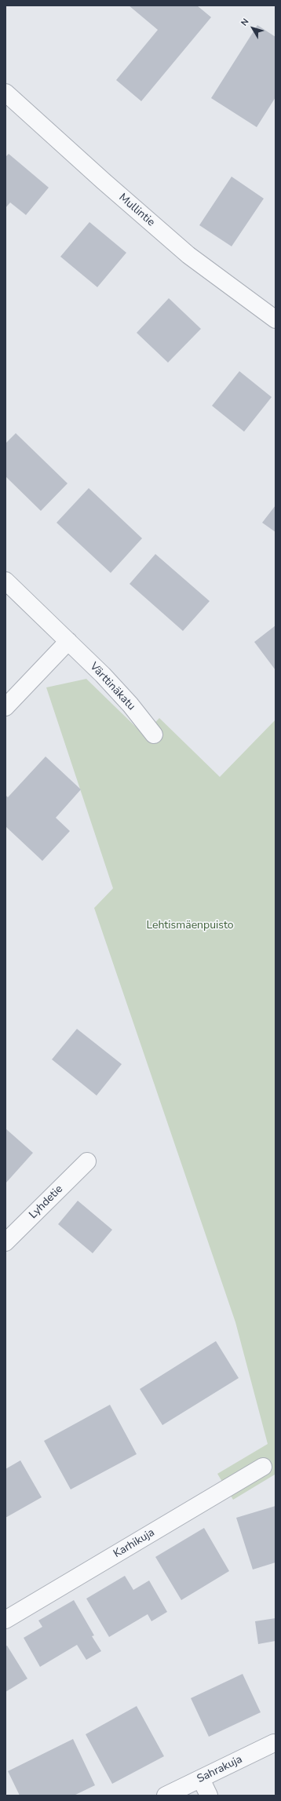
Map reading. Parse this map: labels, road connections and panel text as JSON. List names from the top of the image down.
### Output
{
  "streets": {
    "street": [
      "Mullintie",
      "Värttinäkatu",
      "Lyhdetie",
      "Karhikuja",
      "Sahrakuja"
    ]
  },
  "parks": ["Lehtismäenpuisto"],
  "north": "top left"
}
